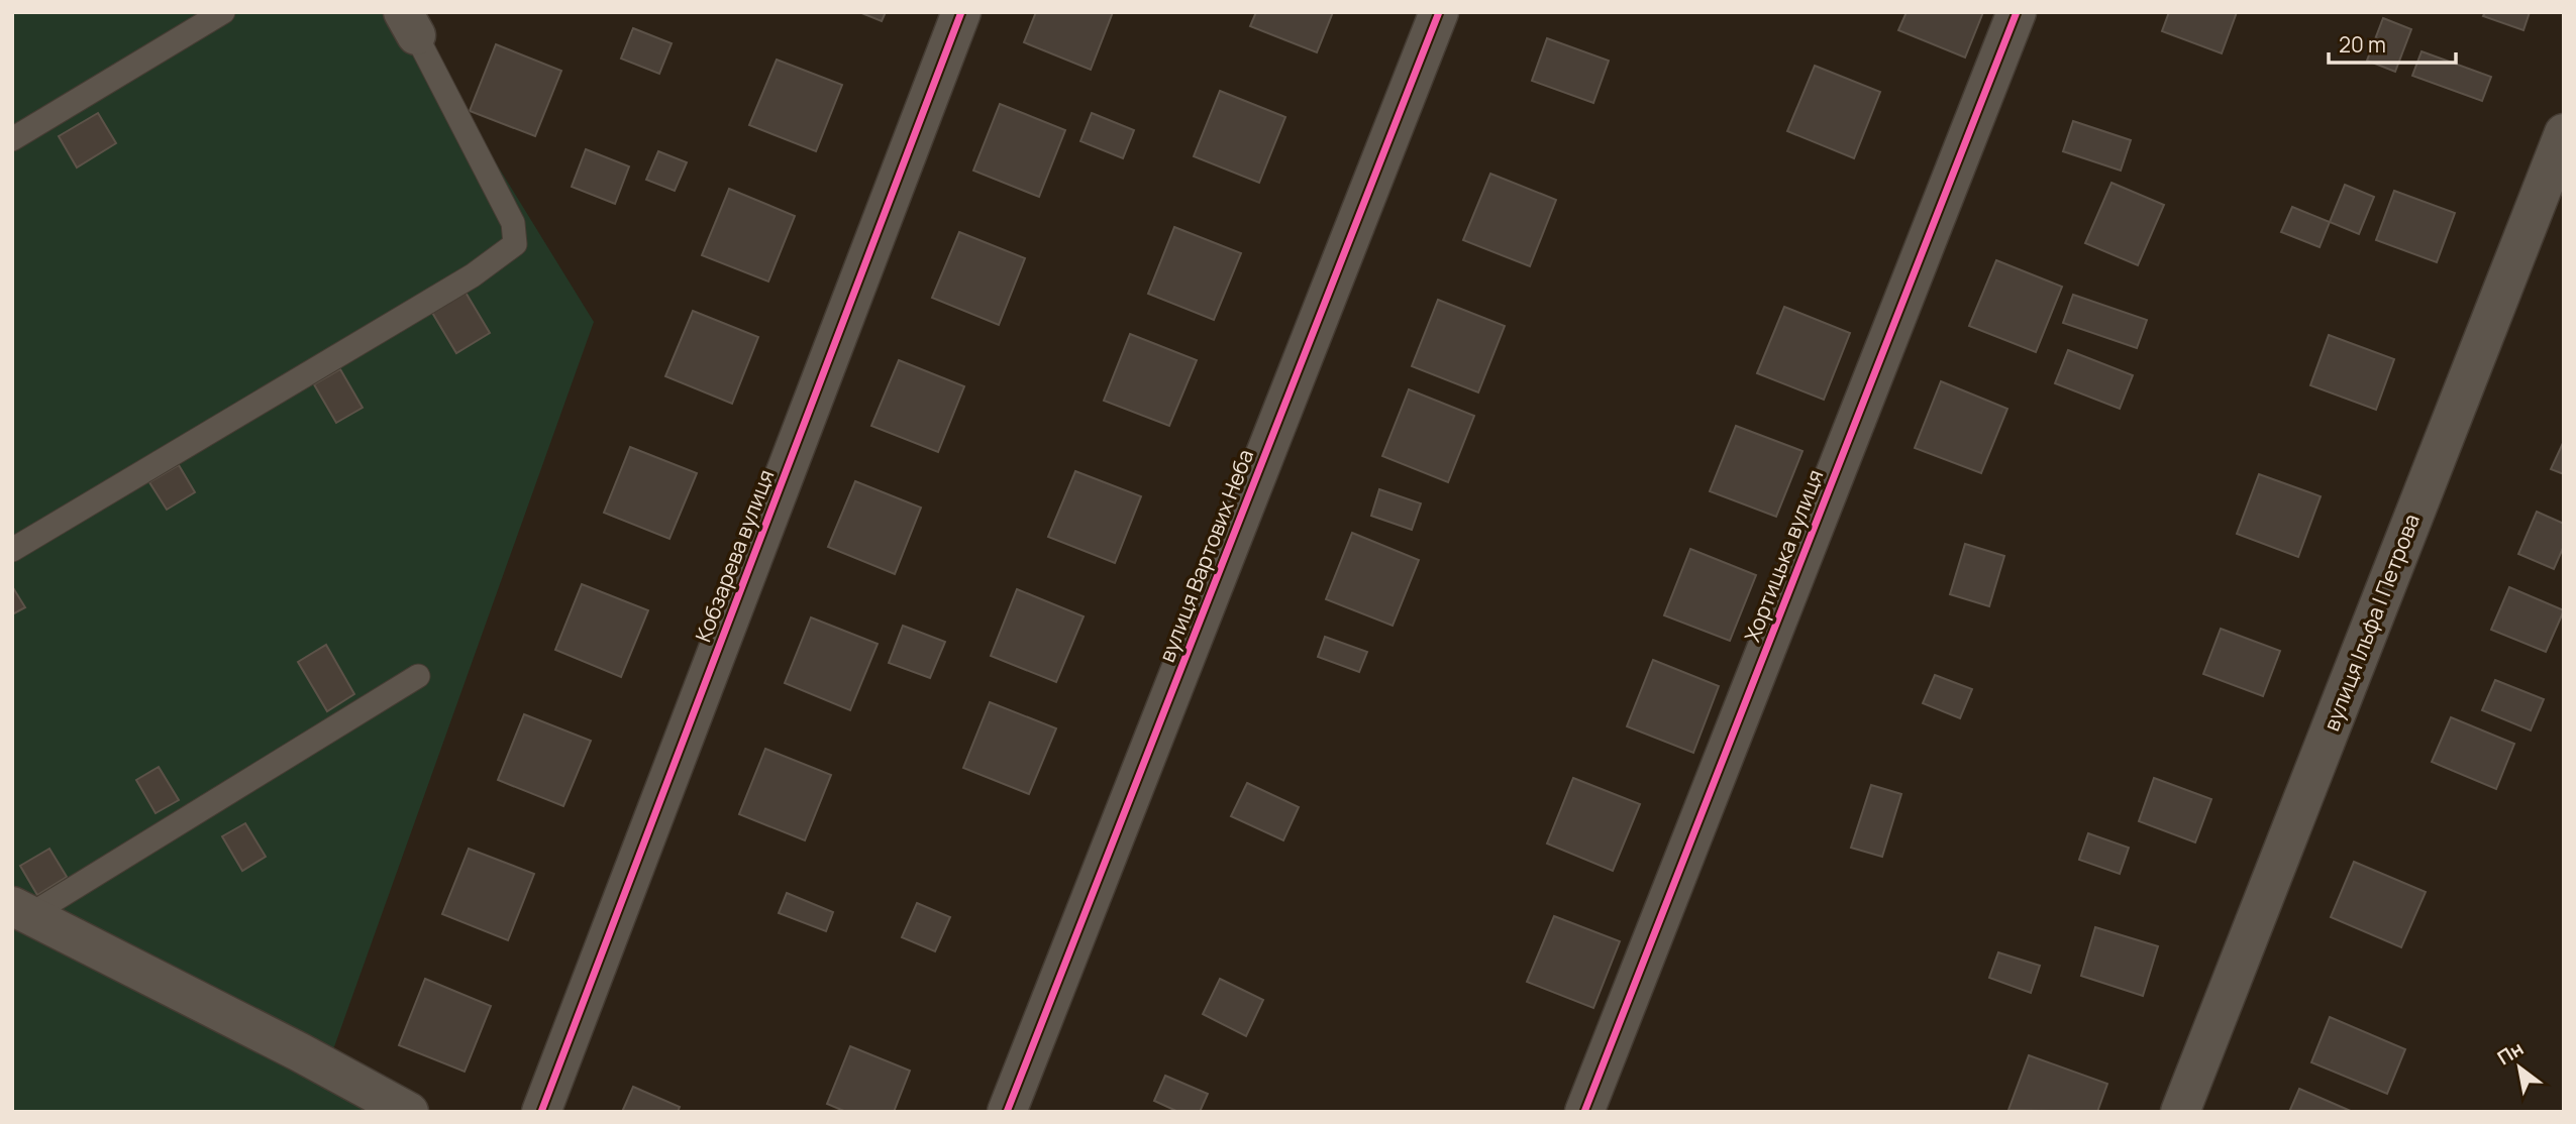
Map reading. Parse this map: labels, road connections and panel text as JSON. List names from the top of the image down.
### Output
{
  "streets": {
    "street": [
      "Кобзарева вулиця",
      "вулиця Вартових Неба",
      "Хортицька вулиця",
      "вулиця Ільфа І Петрова"
    ]
  },
  "scale_bar": "20 m",
  "north": "top left"
}
